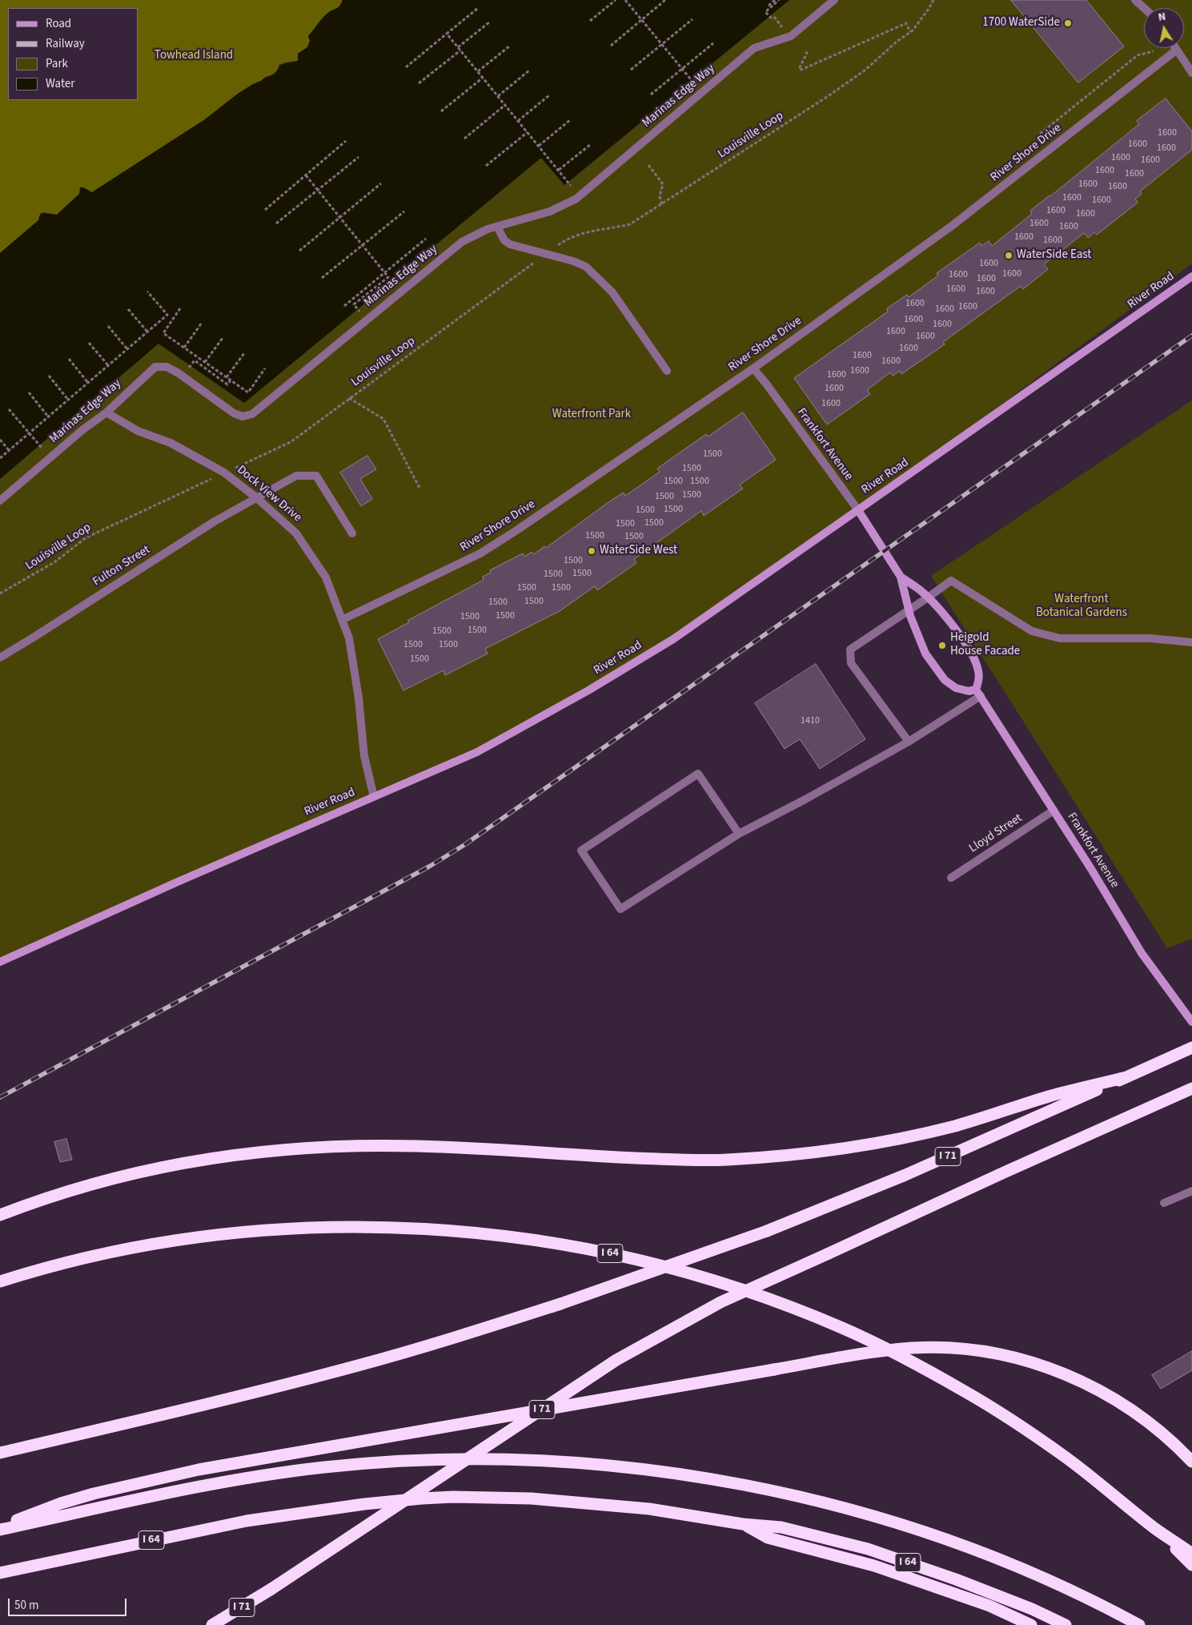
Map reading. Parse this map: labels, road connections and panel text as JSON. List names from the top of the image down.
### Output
{
  "streets": {
    "highway": ["I 71", "I 64"],
    "street": [
      "Marinas Edge Way",
      "River Shore Drive",
      "River Road",
      "Frankfort Avenue",
      "Dock View Drive",
      "Fulton Street",
      "Lloyd Street"
    ],
    "path": ["Louisville Loop"]
  },
  "crossings": [
    ["Marinas Edge Way", "Dock View Drive"],
    ["River Shore Drive", "Frankfort Avenue"],
    ["River Shore Drive", "Dock View Drive"],
    ["River Road", "Frankfort Avenue"],
    ["River Road", "Dock View Drive"],
    ["Frankfort Avenue", "Lloyd Street"],
    ["Dock View Drive", "Fulton Street"]
  ],
  "parks": ["Towhead Island", "Waterfront Park", "Waterfront Botanical Gardens"],
  "places": [
    "1700 WaterSide",
    "WaterSide East",
    "WaterSide West",
    "Heigold House Facade"
  ],
  "house_numbers": [
    "1600",
    "1600",
    "1600",
    "1600",
    "1600",
    "1600",
    "1600",
    "1600",
    "1600",
    "1600",
    "1600",
    "1600",
    "1600",
    "1600",
    "1600",
    "1600",
    "1600",
    "1600",
    "1600",
    "1600",
    "1600",
    "1600",
    "1600",
    "1600",
    "1600",
    "1600",
    "1600",
    "1600",
    "1600",
    "1600",
    "1600",
    "1600",
    "1600",
    "1600",
    "1600",
    "1600",
    "1600",
    "1500",
    "1500",
    "1500",
    "1500",
    "1500",
    "1500",
    "1500",
    "1500",
    "1500",
    "1500",
    "1500",
    "1500",
    "1500",
    "1500",
    "1500",
    "1500",
    "1500",
    "1500",
    "1500",
    "1500",
    "1500",
    "1500",
    "1500",
    "1500",
    "1500",
    "1500",
    "1410"
  ],
  "legend": [
    "Road",
    "Railway",
    "Park",
    "Water"
  ],
  "scale_bar": "50 m",
  "north": "top"
}
